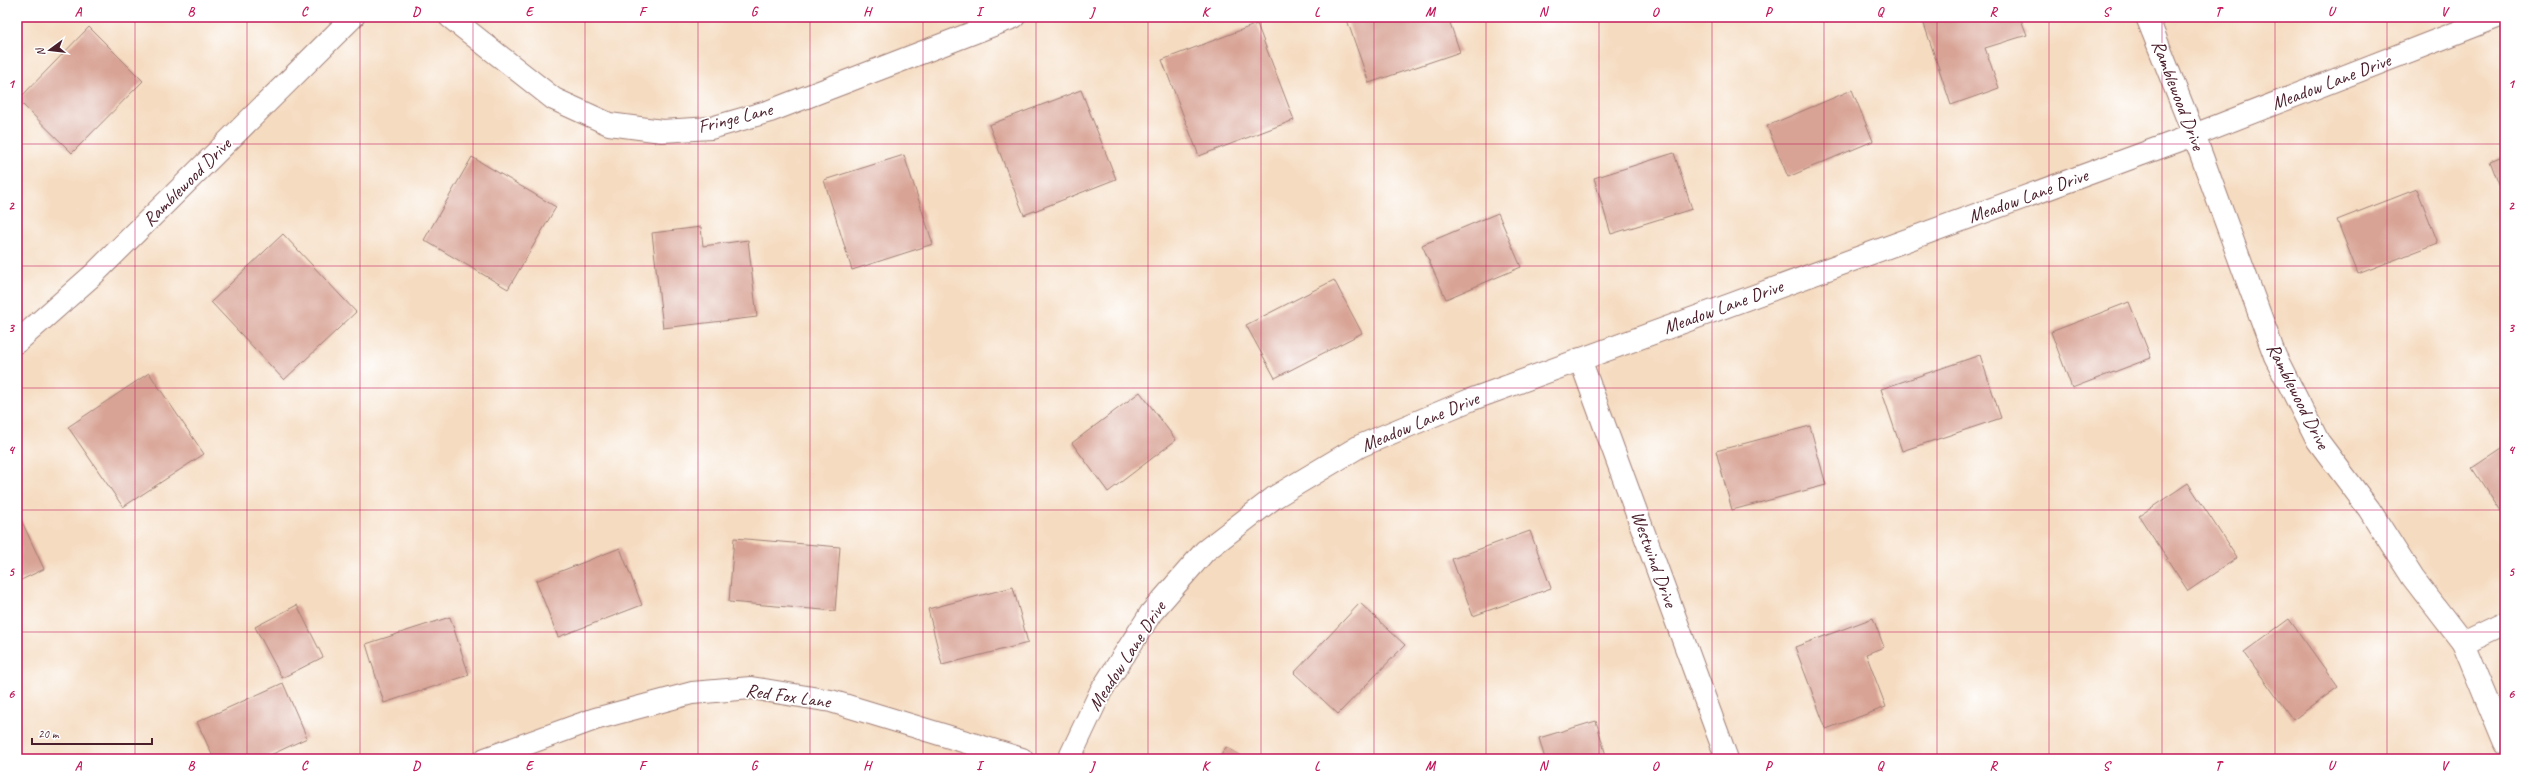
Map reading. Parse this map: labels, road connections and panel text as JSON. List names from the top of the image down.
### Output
{
  "streets": {
    "street": [
      "Meadow Lane Drive",
      "Ramblewood Drive",
      "Fringe Lane",
      "Westwind Drive",
      "Red Fox Lane"
    ]
  },
  "crossings": [
    ["Meadow Lane Drive", "Ramblewood Drive"],
    ["Meadow Lane Drive", "Westwind Drive"]
  ],
  "scale_bar": "20 m",
  "north": "left",
  "grid": {
    "columns": [
      "A",
      "B",
      "C",
      "D",
      "E",
      "F",
      "G",
      "H",
      "I",
      "J",
      "K",
      "L",
      "M",
      "N",
      "O",
      "P",
      "Q",
      "R",
      "S",
      "T",
      "U",
      "V"
    ],
    "rows": [
      "1",
      "2",
      "3",
      "4",
      "5",
      "6"
    ]
  }
}
